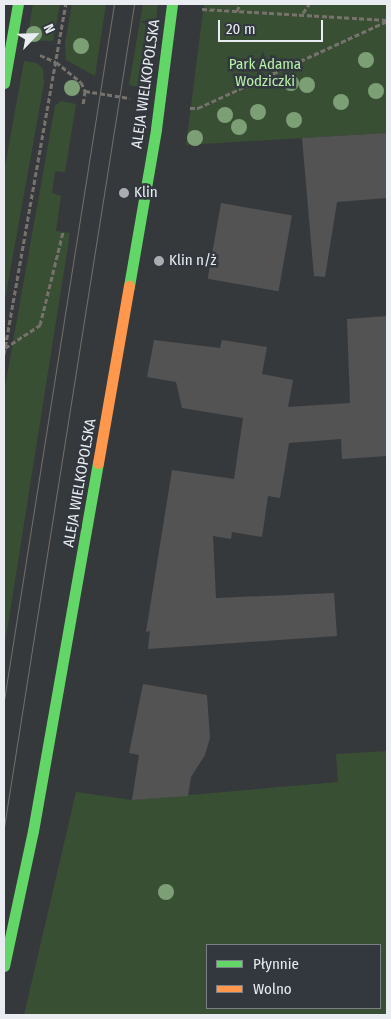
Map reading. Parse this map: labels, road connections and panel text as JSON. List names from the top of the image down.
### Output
{
  "streets": {
    "street": ["ALEJA WIELKOPOLSKA"]
  },
  "parks": ["Park Adama Wodziczki"],
  "places": ["Klin", "Klin n/ż"],
  "legend": ["Płynnie", "Wolno"],
  "scale_bar": "20 m",
  "north": "top right"
}
